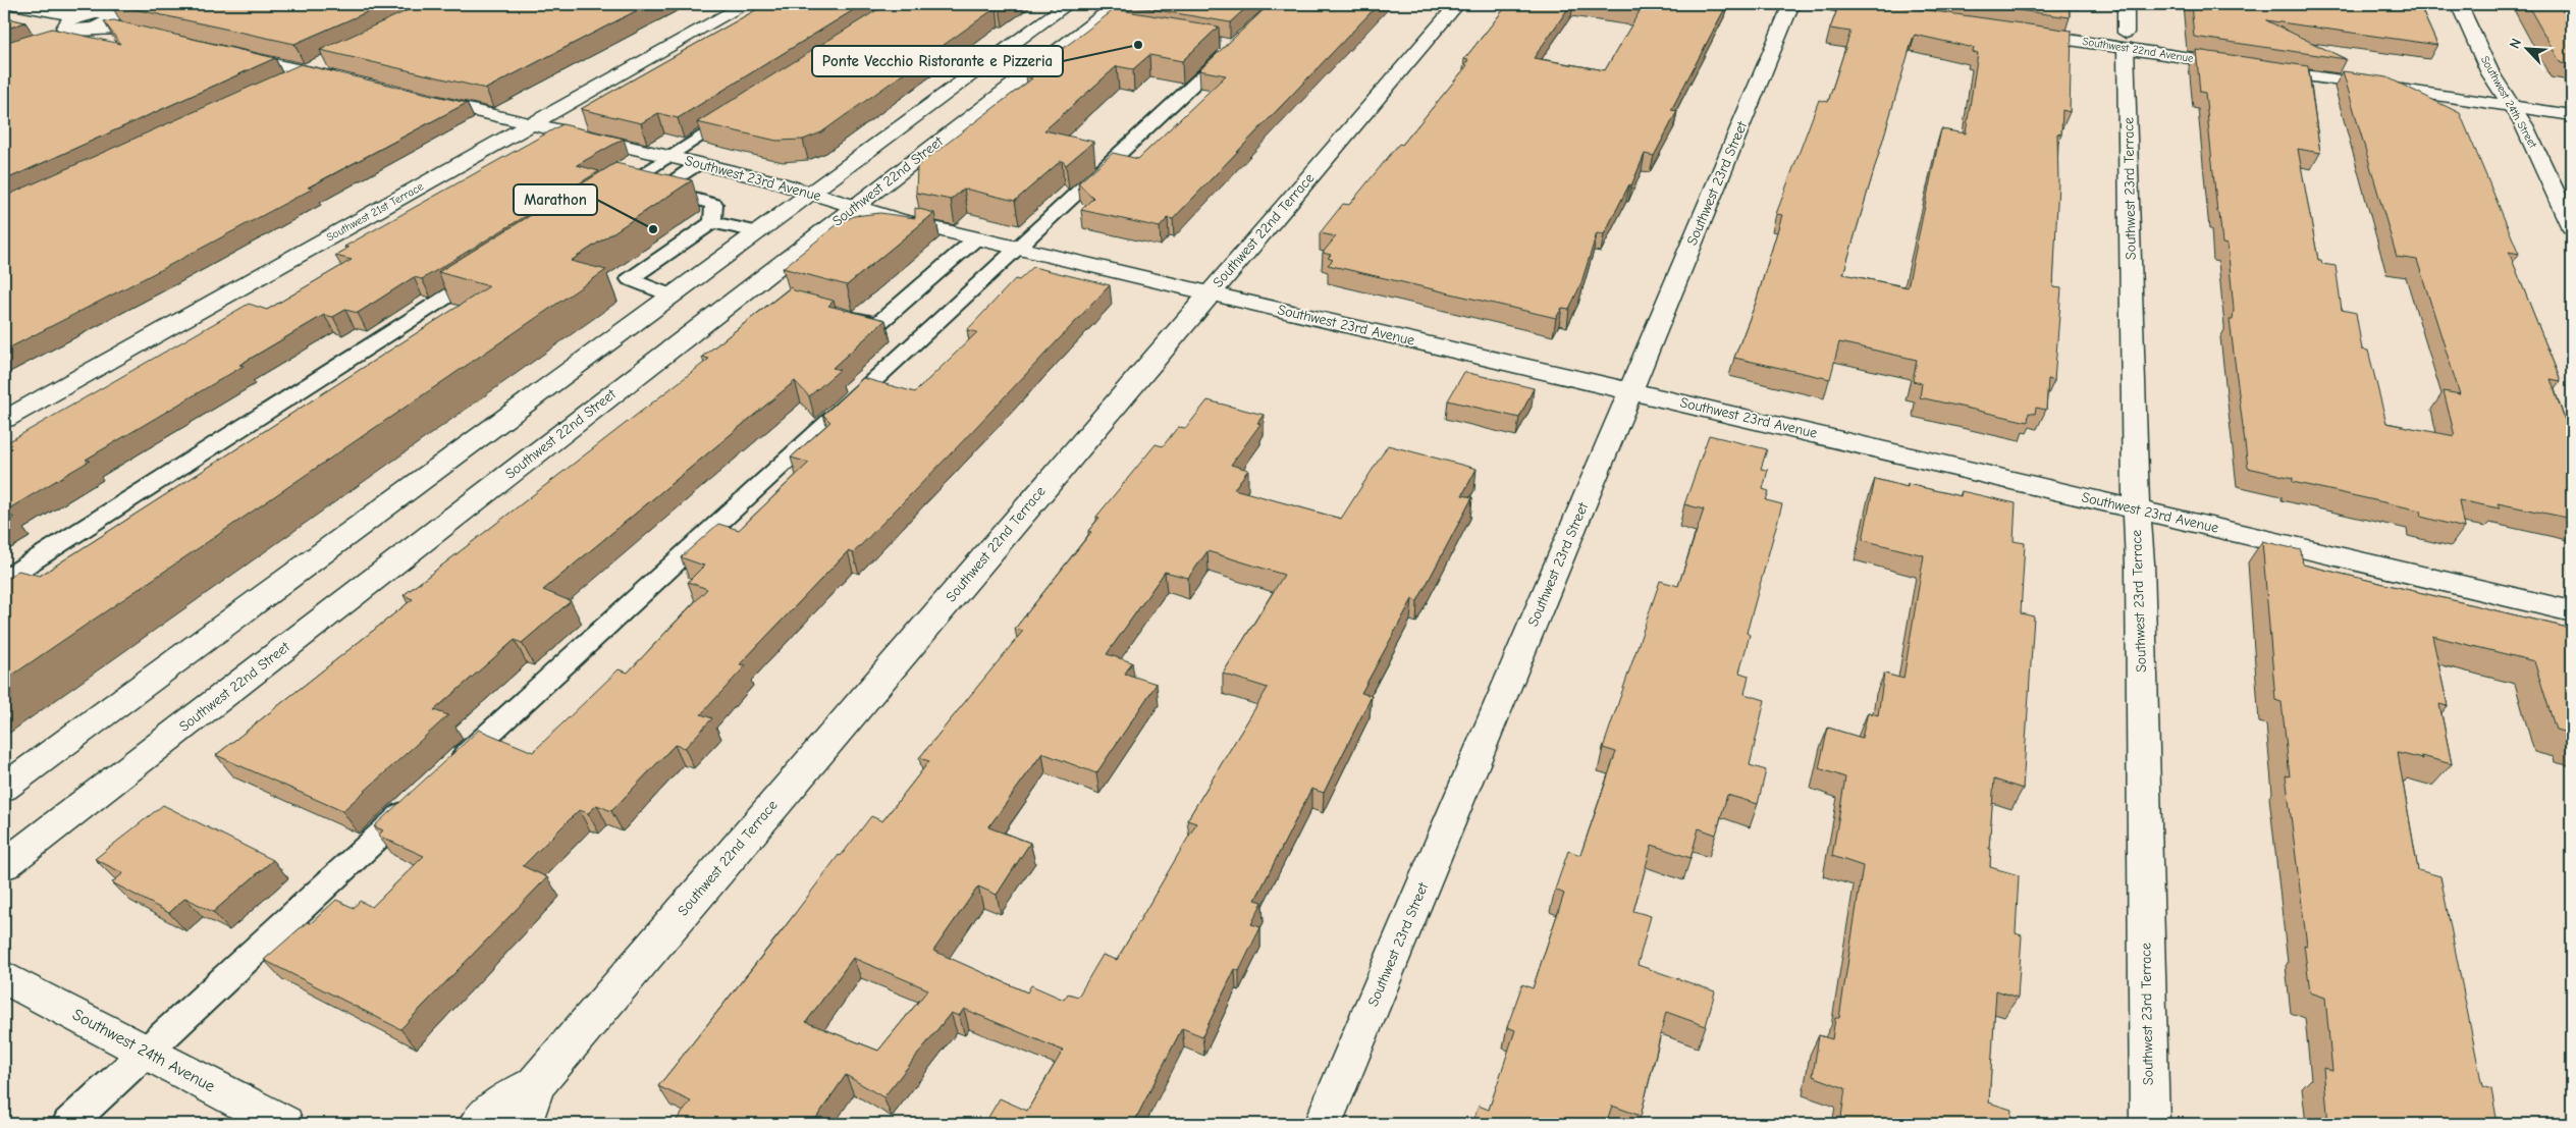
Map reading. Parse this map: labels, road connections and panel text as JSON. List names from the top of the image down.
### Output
{
  "streets": {
    "street": [
      "Southwest 22nd Avenue",
      "Southwest 24th Street",
      "Southwest 23rd Avenue",
      "Southwest 22nd Street",
      "Southwest 23rd Street",
      "Southwest 23rd Terrace",
      "Southwest 21st Terrace",
      "Southwest 22nd Terrace",
      "Southwest 24th Avenue"
    ]
  },
  "crossings": [
    ["Southwest 22nd Avenue", "Southwest 24th Street"],
    ["Southwest 22nd Avenue", "Southwest 23rd Terrace"],
    ["Southwest 23rd Avenue", "Southwest 22nd Street"],
    ["Southwest 23rd Avenue", "Southwest 23rd Street"],
    ["Southwest 23rd Avenue", "Southwest 23rd Terrace"],
    ["Southwest 23rd Avenue", "Southwest 21st Terrace"],
    ["Southwest 23rd Avenue", "Southwest 22nd Terrace"]
  ],
  "places": ["Ponte Vecchio Ristorante e Pizzeria", "Marathon"],
  "north": "top left"
}
